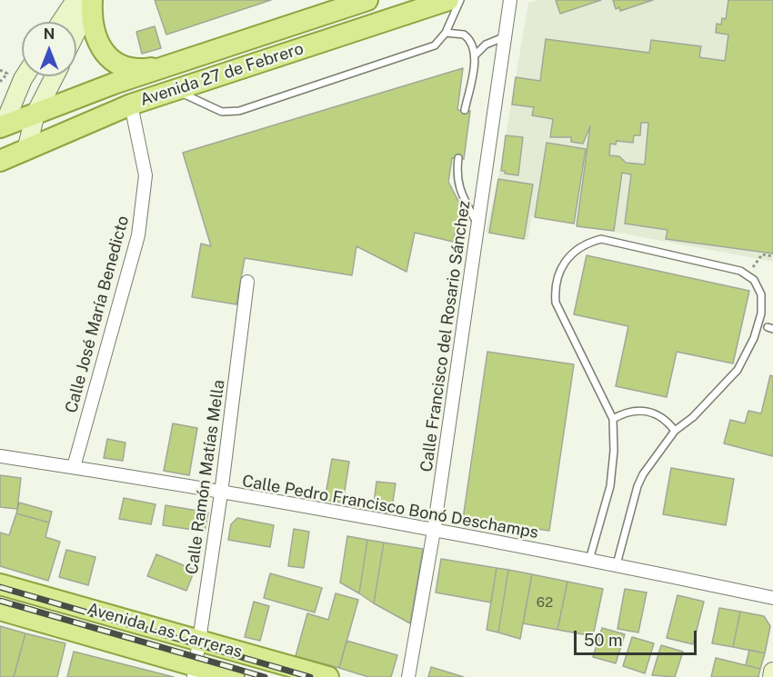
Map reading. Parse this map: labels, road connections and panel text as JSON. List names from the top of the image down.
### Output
{
  "streets": {
    "main road": ["Avenida 27 de Febrero", "Avenida Las Carreras"],
    "street": [
      "Calle José María Benedicto",
      "Calle Francisco del Rosario Sánchez",
      "Calle Ramón Matías Mella",
      "Calle Pedro Francisco Bonó Deschamps"
    ]
  },
  "crossings": [
    ["Avenida 27 de Febrero", "Calle José María Benedicto"],
    ["Calle José María Benedicto", "Calle Pedro Francisco Bonó Deschamps"],
    ["Calle Francisco del Rosario Sánchez", "Calle Pedro Francisco Bonó Deschamps"],
    ["Calle Ramón Matías Mella", "Calle Pedro Francisco Bonó Deschamps"],
    ["Calle Ramón Matías Mella", "Avenida Las Carreras"]
  ],
  "house_numbers": ["62"],
  "scale_bar": "50 m",
  "north": "top"
}
